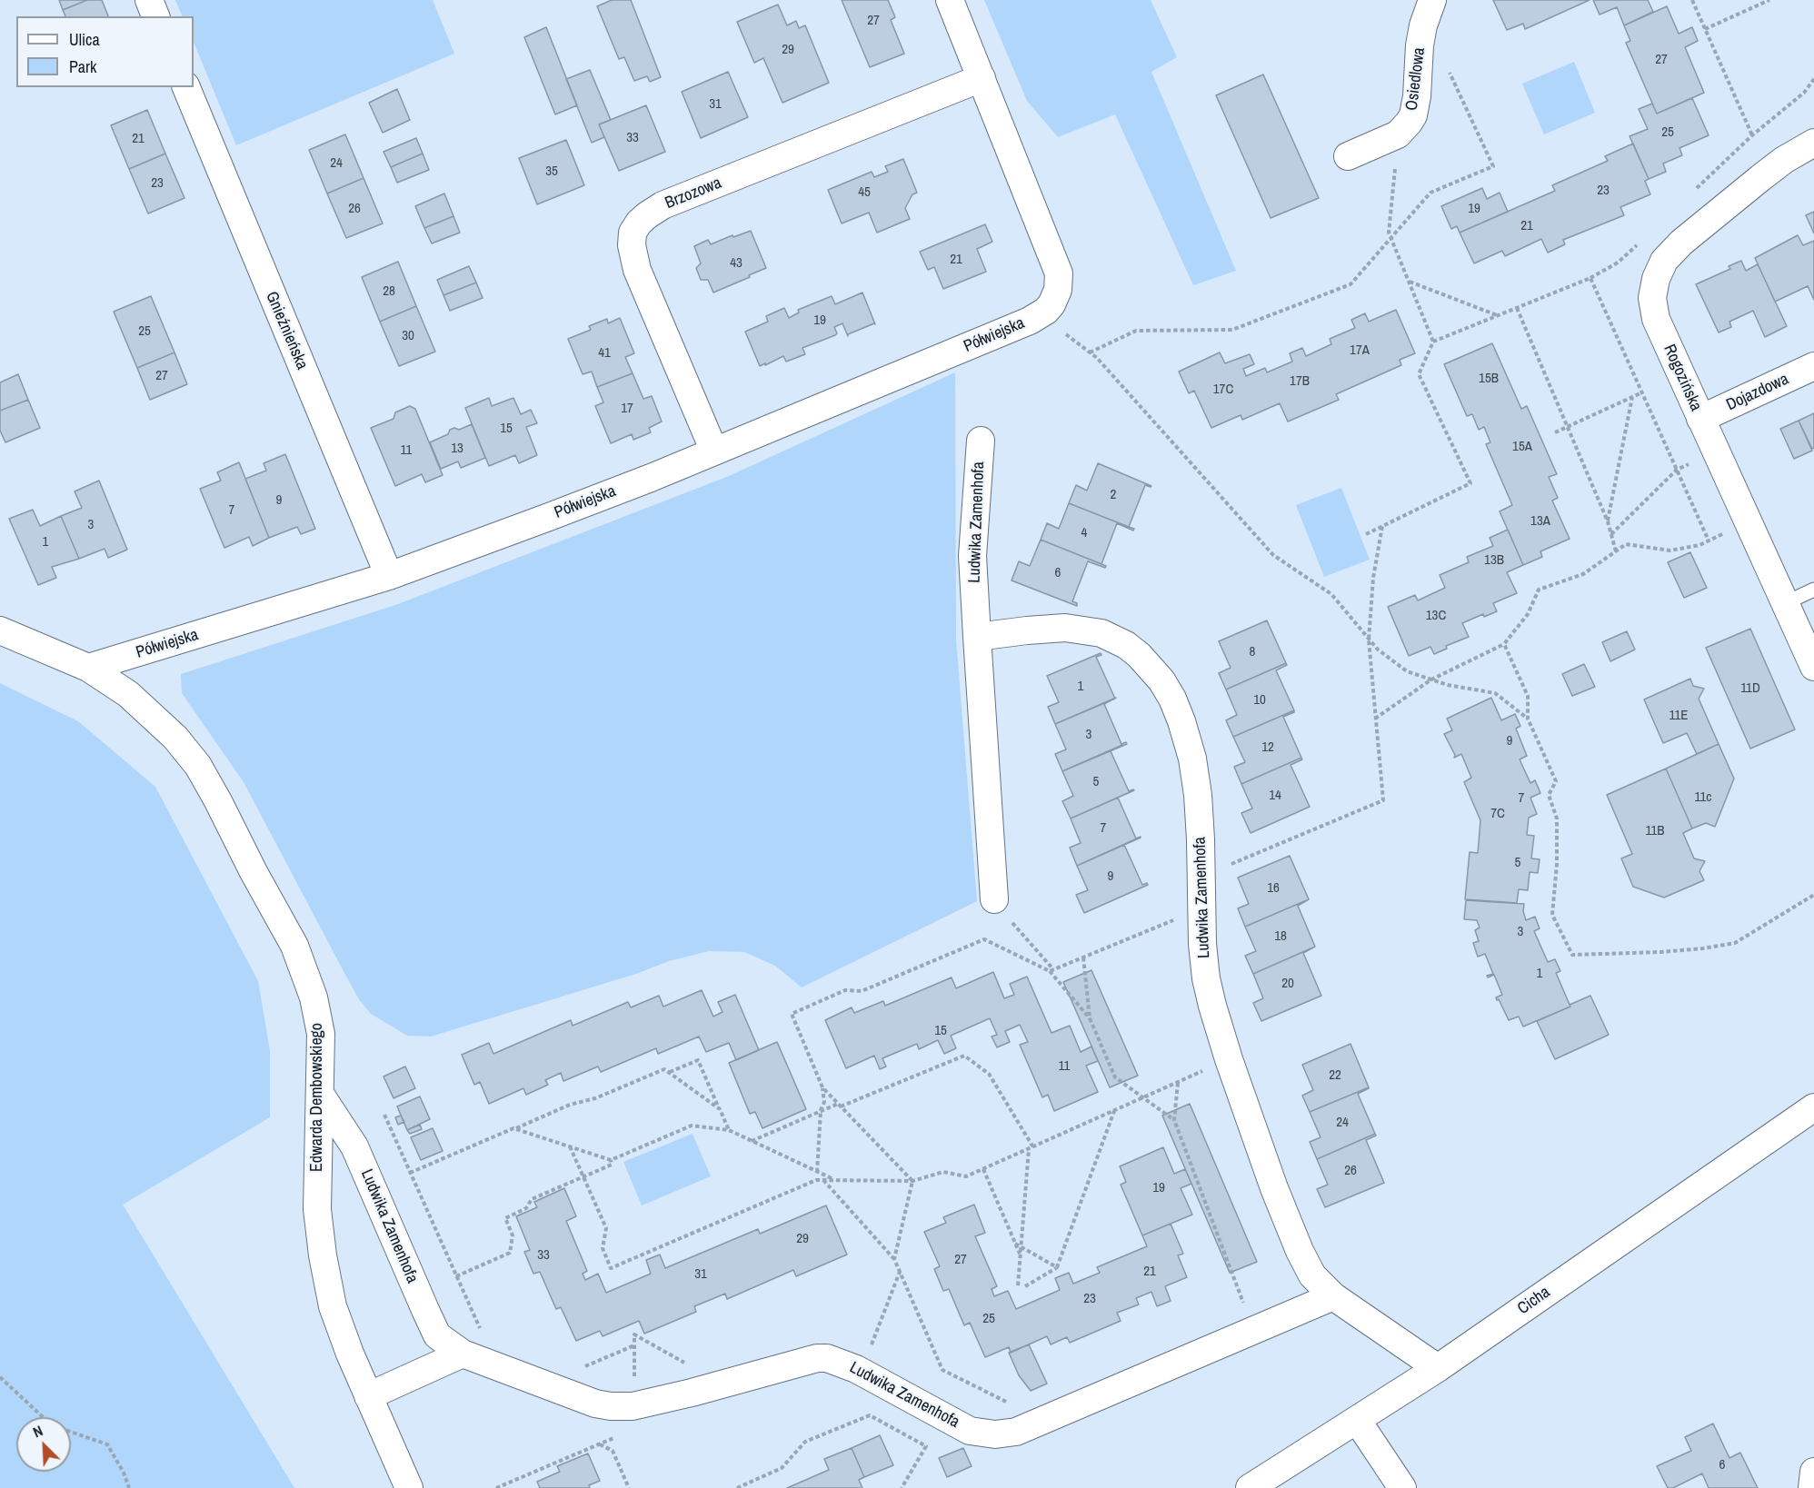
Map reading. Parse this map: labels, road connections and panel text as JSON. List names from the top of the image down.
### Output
{
  "streets": {
    "street": [
      "Osiedlowa",
      "Brzozowa",
      "Gnieźnieńska",
      "Półwiejska",
      "Rogozińska",
      "Dojazdowa",
      "Ludwika Zamenhofa",
      "Edwarda Dembowskiego",
      "Cicha"
    ]
  },
  "crossings": [
    ["Brzozowa", "Półwiejska"],
    ["Gnieźnieńska", "Półwiejska"],
    ["Półwiejska", "Edwarda Dembowskiego"],
    ["Rogozińska", "Dojazdowa"],
    ["Ludwika Zamenhofa", "Edwarda Dembowskiego"],
    ["Ludwika Zamenhofa", "Cicha"]
  ],
  "house_numbers": [
    "27",
    "29",
    "27",
    "31",
    "25",
    "33",
    "21",
    "24",
    "35",
    "23",
    "23",
    "45",
    "26",
    "19",
    "21",
    "21",
    "43",
    "28",
    "19",
    "25",
    "30",
    "17A",
    "41",
    "27",
    "15B",
    "17B",
    "17C",
    "17",
    "15",
    "15A",
    "13",
    "11",
    "2",
    "9",
    "7",
    "13A",
    "3",
    "4",
    "1",
    "13B",
    "6",
    "13C",
    "8",
    "1",
    "11D",
    "10",
    "11E",
    "3",
    "9",
    "12",
    "5",
    "14",
    "11c",
    "7",
    "7C",
    "7",
    "11B",
    "5",
    "9",
    "16",
    "3",
    "18",
    "1",
    "20",
    "15",
    "11",
    "22",
    "24",
    "26",
    "19",
    "29",
    "33",
    "27",
    "21",
    "31",
    "23",
    "25",
    "6"
  ],
  "legend": ["Ulica", "Park"],
  "north": "top left"
}
